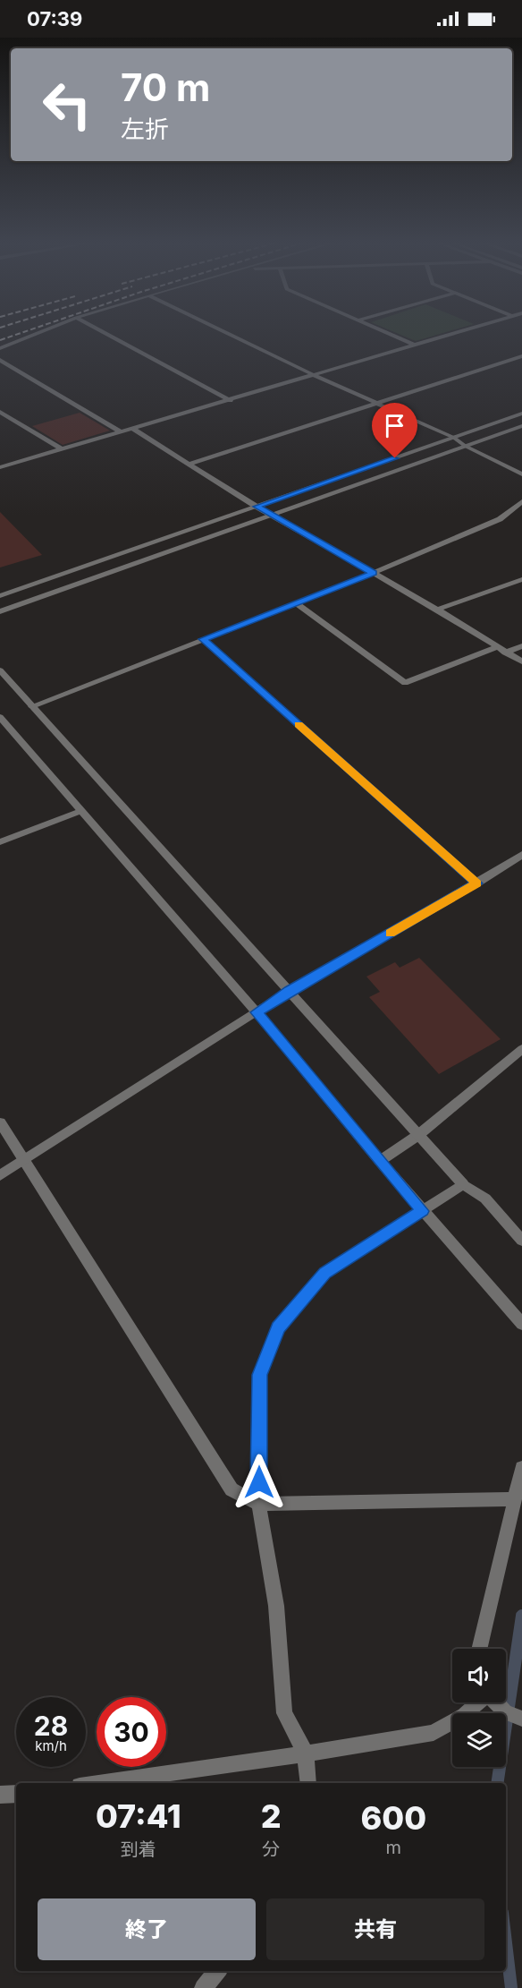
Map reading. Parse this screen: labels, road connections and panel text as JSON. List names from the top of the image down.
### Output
{
  "page": {
    "status": "07:39",
    "turn": ["70 m", "左折"],
    "speed": "28 km/h",
    "limit": "30",
    "eta": [
      "07:41",
      "到着",
      "2",
      "分",
      "600",
      "m"
    ],
    "buttons": ["終了", "共有"]
  }
}
